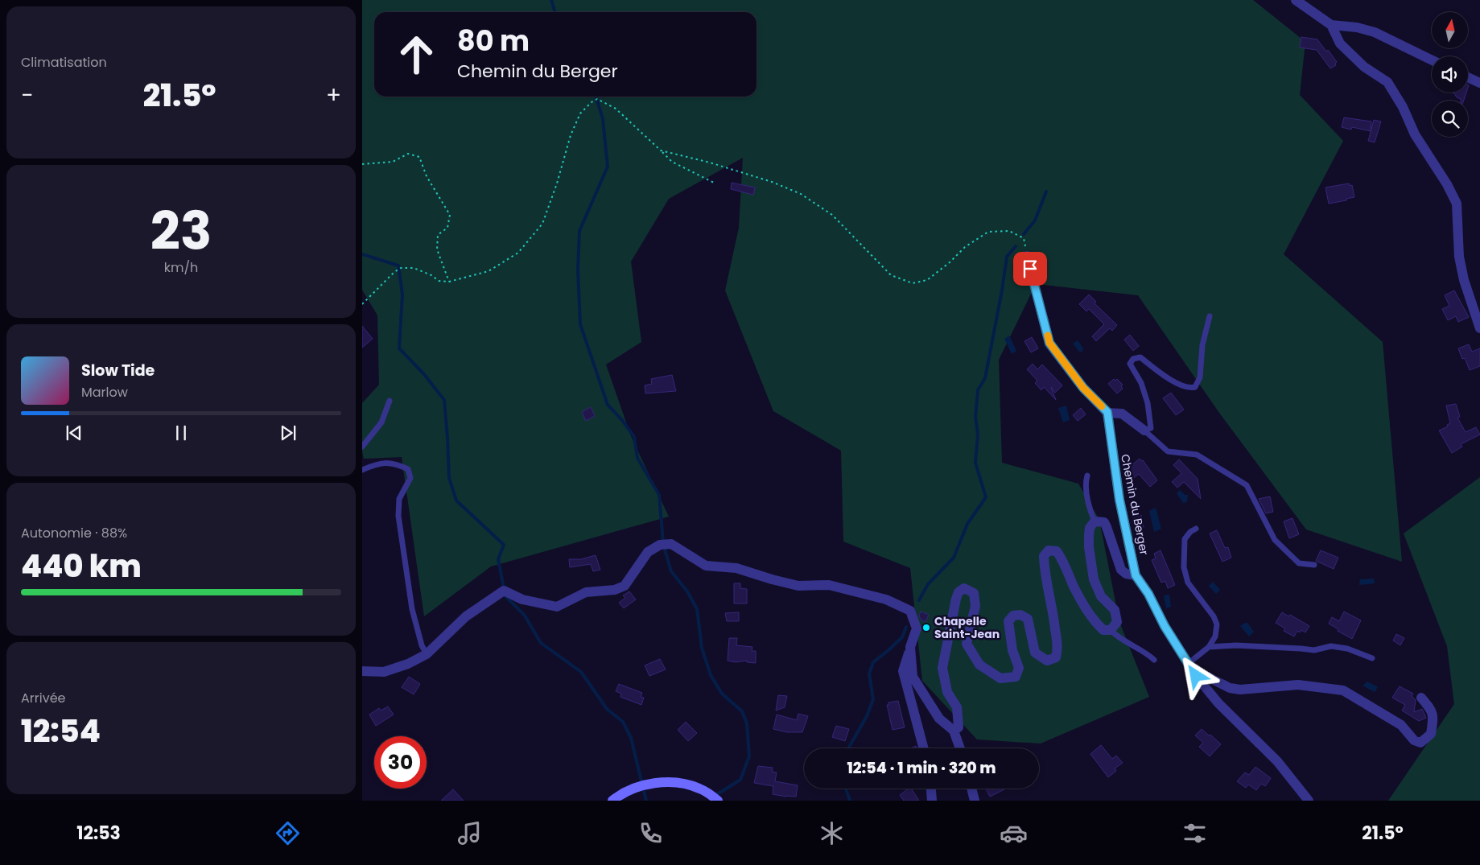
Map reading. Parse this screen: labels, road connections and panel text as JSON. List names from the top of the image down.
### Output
{
  "streets": {
    "street": ["Chemin du Berger"]
  },
  "places": ["Chapelle Saint-Jean"],
  "north": "top",
  "page": {
    "tile": [
      "Climatisation",
      ["23", "km/h"],
      ["Autonomie · 88%", "440 km"],
      ["Arrivée", "12:54"]
    ],
    "turn": ["80 m", "Chemin du Berger"],
    "heat": ["−", "21.5°", "+"],
    "song": ["Slow Tide", "Marlow"],
    "limit": "30",
    "trip": "12:54 · 1 min · 320 m",
    "tabs": ["12:53", "21.5°"]
  }
}
